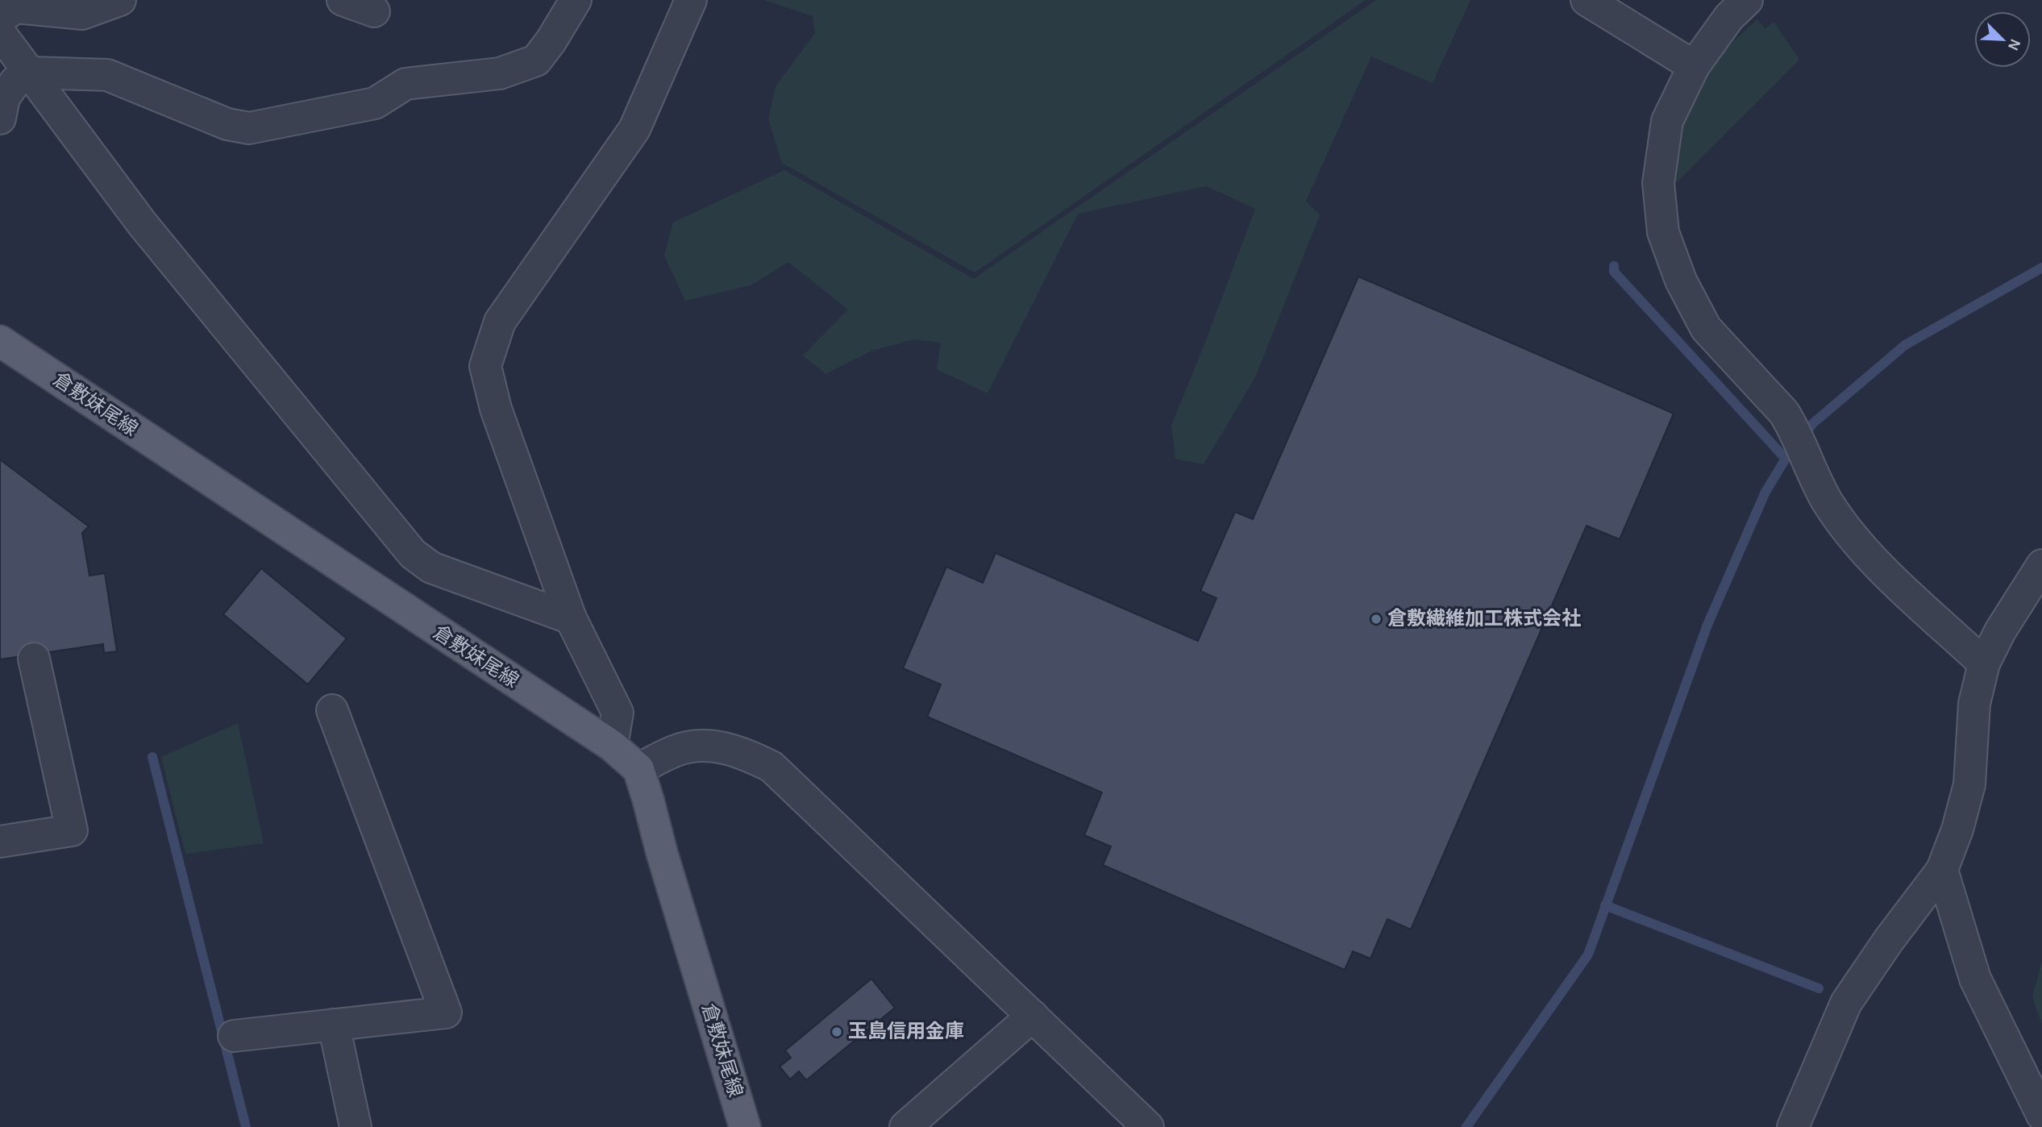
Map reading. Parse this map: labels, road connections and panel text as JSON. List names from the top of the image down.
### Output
{
  "streets": {
    "main road": ["倉敷妹尾線"]
  },
  "places": ["倉敷繊維加工株式会社", "玉島信用金庫"],
  "north": "bottom right"
}
